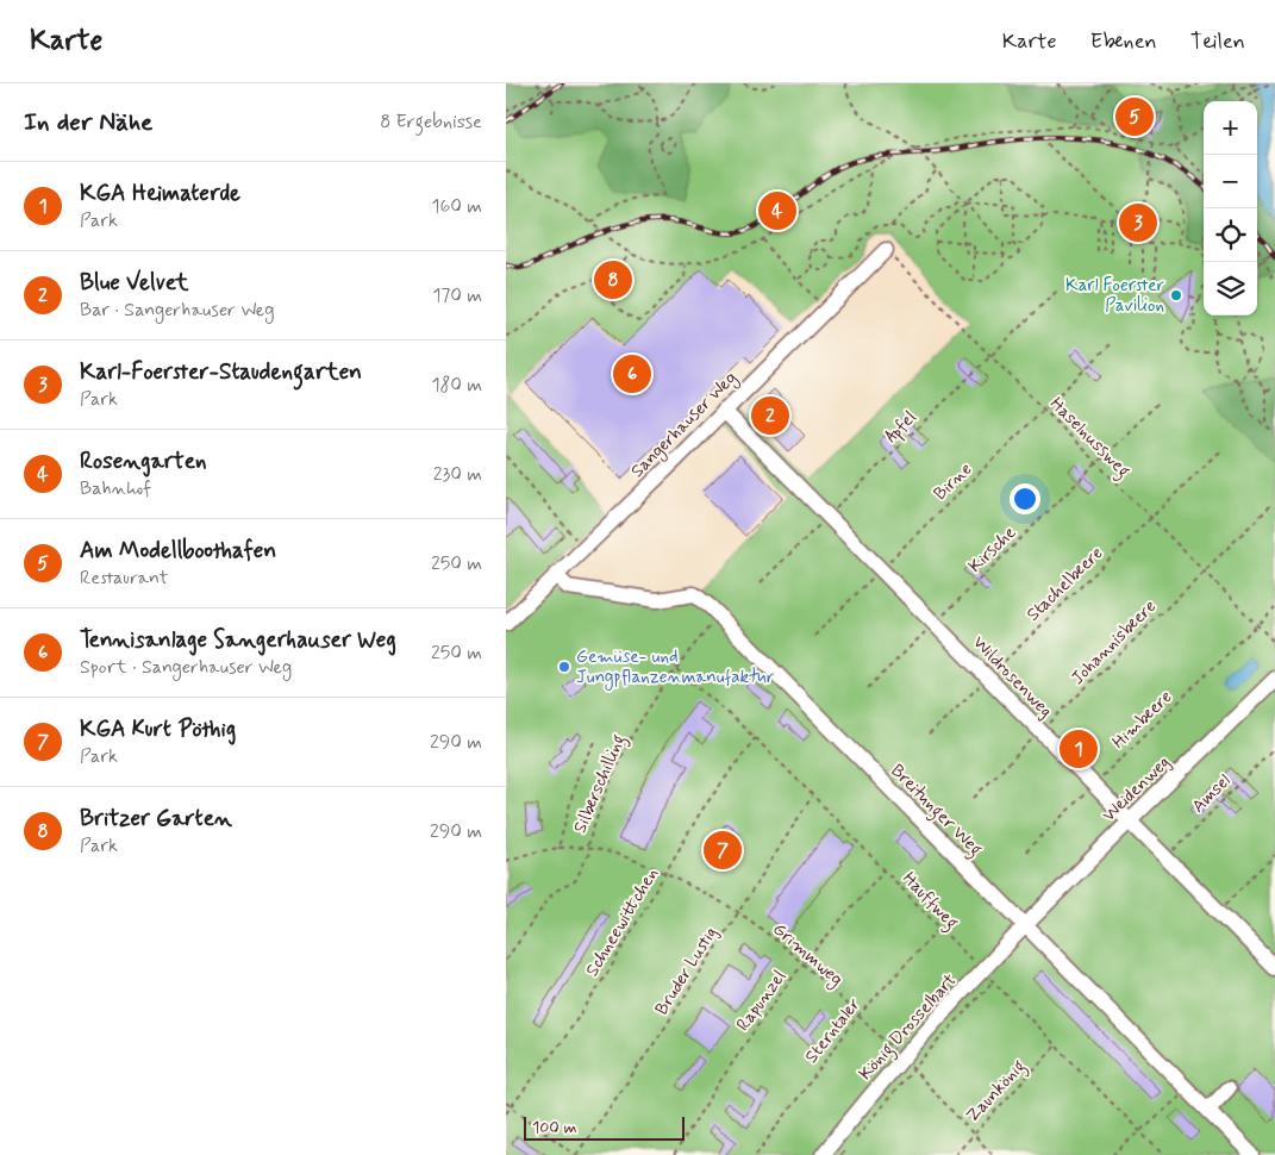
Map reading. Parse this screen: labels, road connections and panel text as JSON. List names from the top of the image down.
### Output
{
  "streets": {
    "street": [
      "Sangerhauser Weg",
      "Wildrosenweg",
      "Weidenweg",
      "Breitunger Weg",
      "König Drosselbart"
    ],
    "path": [
      "Apfel",
      "Haselnussweg",
      "Birne",
      "Kirsche",
      "Stachelbeere",
      "Johannisbeere",
      "Himbeere",
      "Silberschilling",
      "Amsel",
      "Hauffweg",
      "Schneewittchen",
      "Grimmweg",
      "Bruder Lustig",
      "Rapunzel",
      "Sterntaler",
      "Zaunkönig"
    ]
  },
  "crossings": [
    ["Sangerhauser Weg", "Haselnussweg"],
    ["Sangerhauser Weg", "Wildrosenweg"],
    ["Sangerhauser Weg", "Breitunger Weg"],
    ["Apfel", "Haselnussweg"],
    ["Apfel", "Wildrosenweg"],
    ["Haselnussweg", "Birne"],
    ["Haselnussweg", "Kirsche"],
    ["Haselnussweg", "Stachelbeere"],
    ["Haselnussweg", "Johannisbeere"],
    ["Haselnussweg", "Himbeere"],
    ["Birne", "Wildrosenweg"],
    ["Kirsche", "Wildrosenweg"],
    ["Stachelbeere", "Wildrosenweg"],
    ["Johannisbeere", "Wildrosenweg"],
    ["Wildrosenweg", "Himbeere"],
    ["Wildrosenweg", "Weidenweg"],
    ["Wildrosenweg", "Amsel"],
    ["Silberschilling", "Breitunger Weg"],
    ["Silberschilling", "Hauffweg"],
    ["Silberschilling", "Grimmweg"],
    ["Weidenweg", "Breitunger Weg"],
    ["Weidenweg", "König Drosselbart"],
    ["Breitunger Weg", "König Drosselbart"],
    ["Hauffweg", "Schneewittchen"],
    ["Hauffweg", "Bruder Lustig"],
    ["Hauffweg", "Rapunzel"],
    ["Hauffweg", "König Drosselbart"],
    ["Hauffweg", "Sterntaler"],
    ["Hauffweg", "Zaunkönig"],
    ["Schneewittchen", "Grimmweg"],
    ["Grimmweg", "Bruder Lustig"],
    ["Grimmweg", "Rapunzel"],
    ["Grimmweg", "König Drosselbart"],
    ["Grimmweg", "Sterntaler"],
    ["Grimmweg", "Zaunkönig"]
  ],
  "places": ["Karl Foerster Pavilion", "Gemüse- und Jungpflanzenmanufaktur"],
  "scale_bar": "100 m",
  "page": {
    "header": "Karte",
    "nav": ["Karte", "Ebenen", "Teilen"],
    "heading": ["In der Nähe", "8 Ergebnisse"],
    "pins": [
      "5",
      "4",
      "3",
      "8",
      "6",
      "2",
      "1",
      "7"
    ],
    "map_buttons": ["+", "−"],
    "list": [
      {
        "mark": "1",
        "name": "KGA Heimaterde",
        "note": "Park",
        "value": "160 m"
      },
      {
        "mark": "2",
        "name": "Blue Velvet",
        "note": "Bar · Sangerhauser Weg",
        "value": "170 m"
      },
      {
        "mark": "3",
        "name": "Karl-Foerster-Staudengarten",
        "note": "Park",
        "value": "180 m"
      },
      {
        "mark": "4",
        "name": "Rosengarten",
        "note": "Bahnhof",
        "value": "230 m"
      },
      {
        "mark": "5",
        "name": "Am Modellboothafen",
        "note": "Restaurant",
        "value": "250 m"
      },
      {
        "mark": "6",
        "name": "Tennisanlage Sangerhauser Weg",
        "note": "Sport · Sangerhauser Weg",
        "value": "250 m"
      },
      {
        "mark": "7",
        "name": "KGA Kurt Pöthig",
        "note": "Park",
        "value": "290 m"
      },
      {
        "mark": "8",
        "name": "Britzer Garten",
        "note": "Park",
        "value": "290 m"
      }
    ],
    "scale": "100 m"
  }
}
